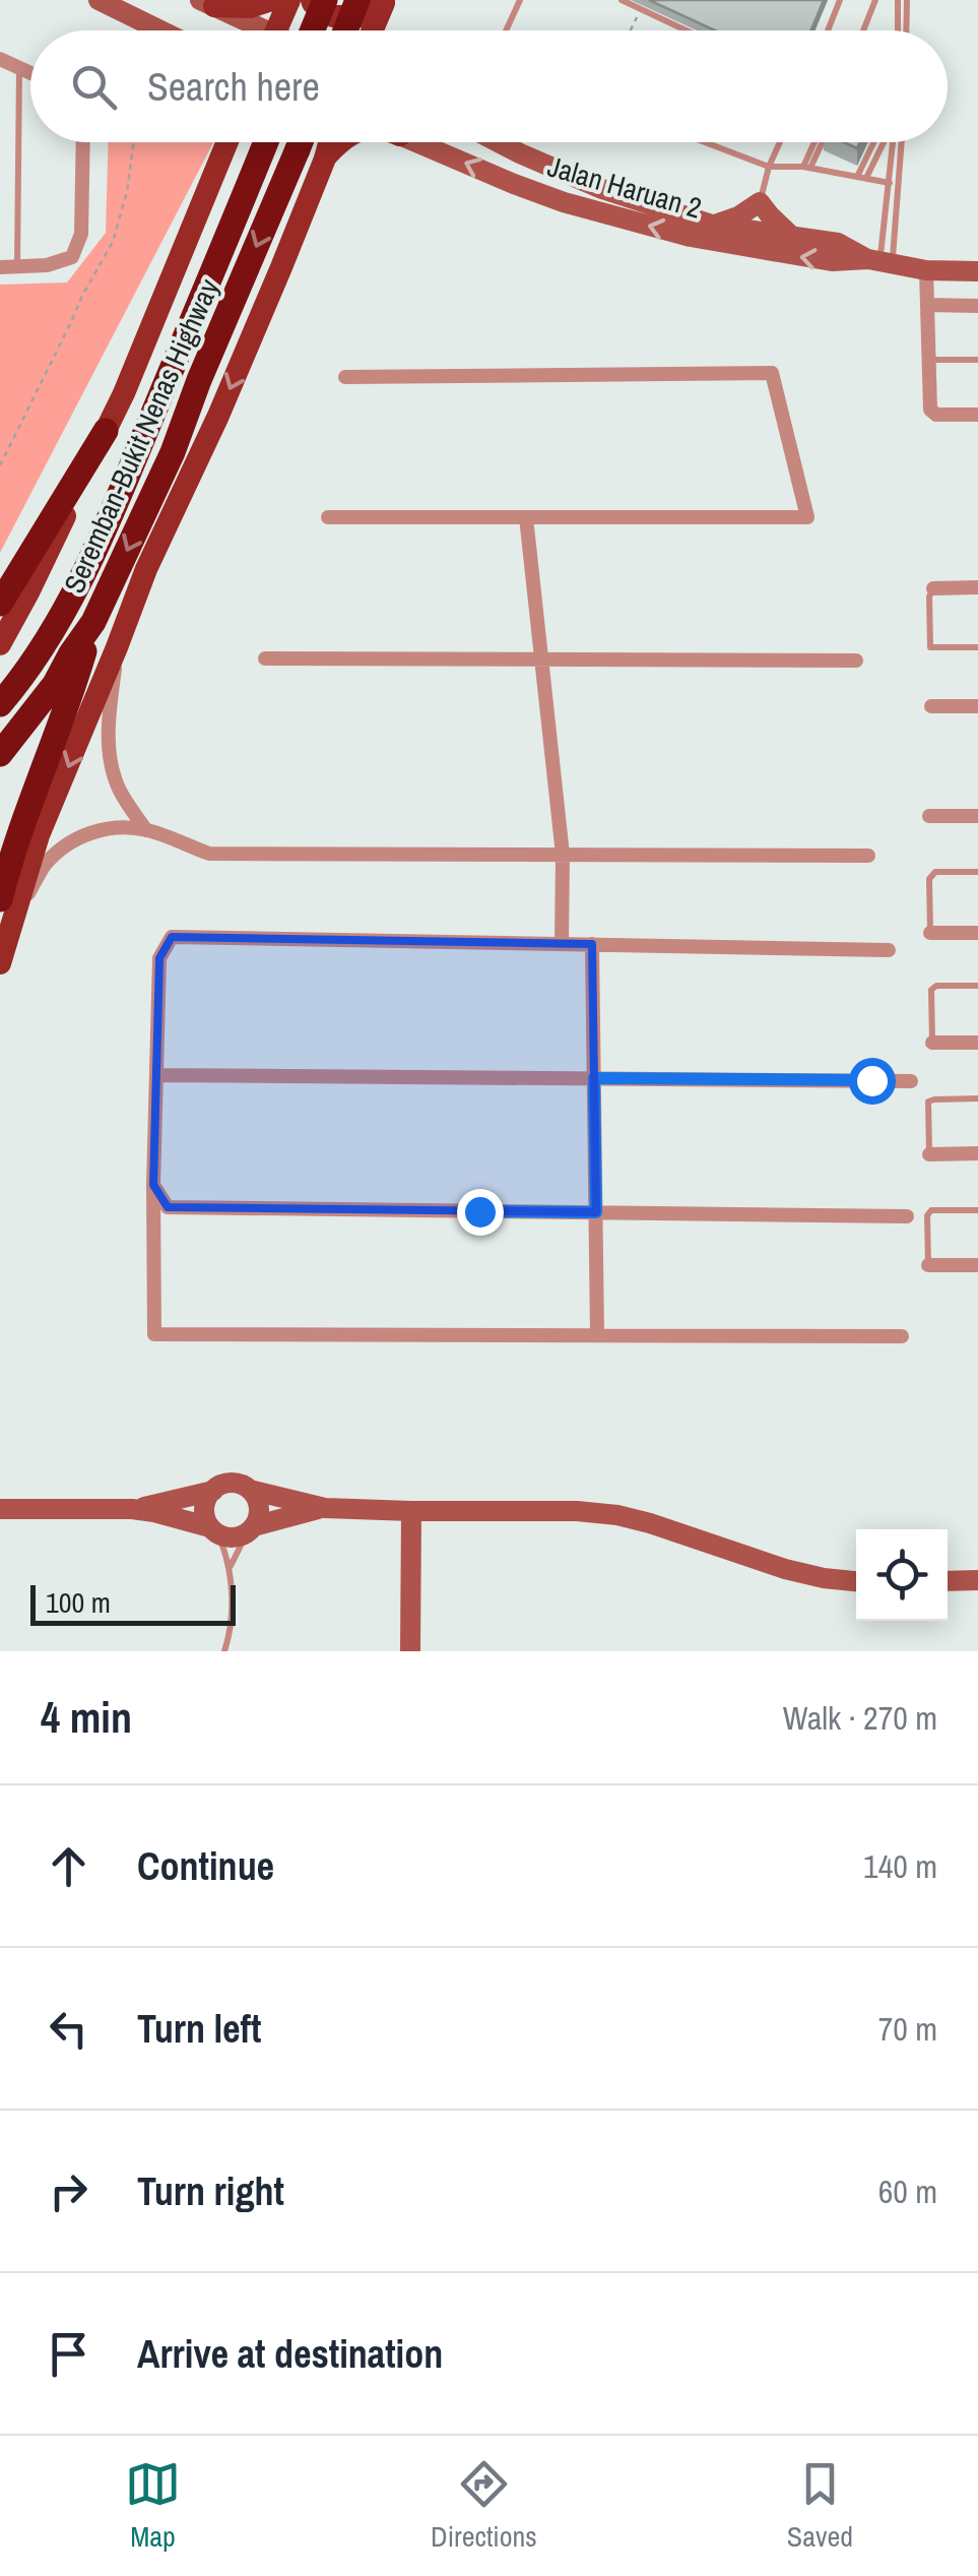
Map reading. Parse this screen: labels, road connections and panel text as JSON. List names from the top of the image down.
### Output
{
  "streets": {
    "highway": ["Seremban-Bukit Nenas Highway"],
    "street": ["Jalan Haruan 2"]
  },
  "scale_bar": "100 m",
  "page": {
    "search": "Search here",
    "scale": "100 m",
    "heading": ["4 min", "Walk · 270 m"],
    "list": [
      ["Continue", "140 m"],
      ["Turn left", "70 m"],
      ["Turn right", "60 m"],
      "Arrive at destination"
    ],
    "nav": ["Map", "Directions", "Saved"]
  }
}
